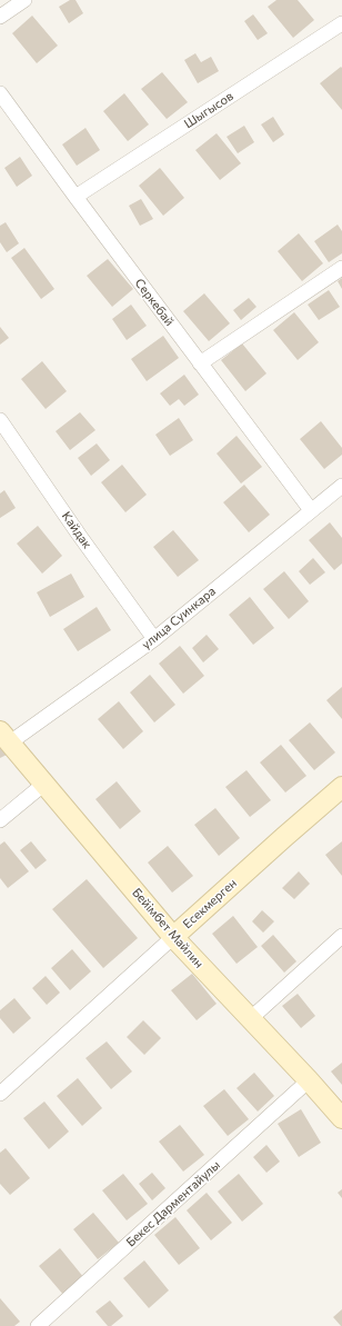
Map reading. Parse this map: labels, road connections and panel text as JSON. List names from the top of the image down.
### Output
{
  "streets": {
    "street": [
      "Шыгысов",
      "Серкебай",
      "Кайдак",
      "улица Суинкара",
      "Eсекмерген",
      "Бейімбет Майлин",
      "Бекес Дарментайулы"
    ]
  },
  "crossings": [
    ["Шыгысов", "Серкебай"],
    ["Серкебай", "улица Суинкара"],
    ["Кайдак", "улица Суинкара"],
    ["улица Суинкара", "Бейімбет Майлин"],
    ["Eсекмерген", "Бейімбет Майлин"],
    ["Бейімбет Майлин", "Бекес Дарментайулы"]
  ]
}
